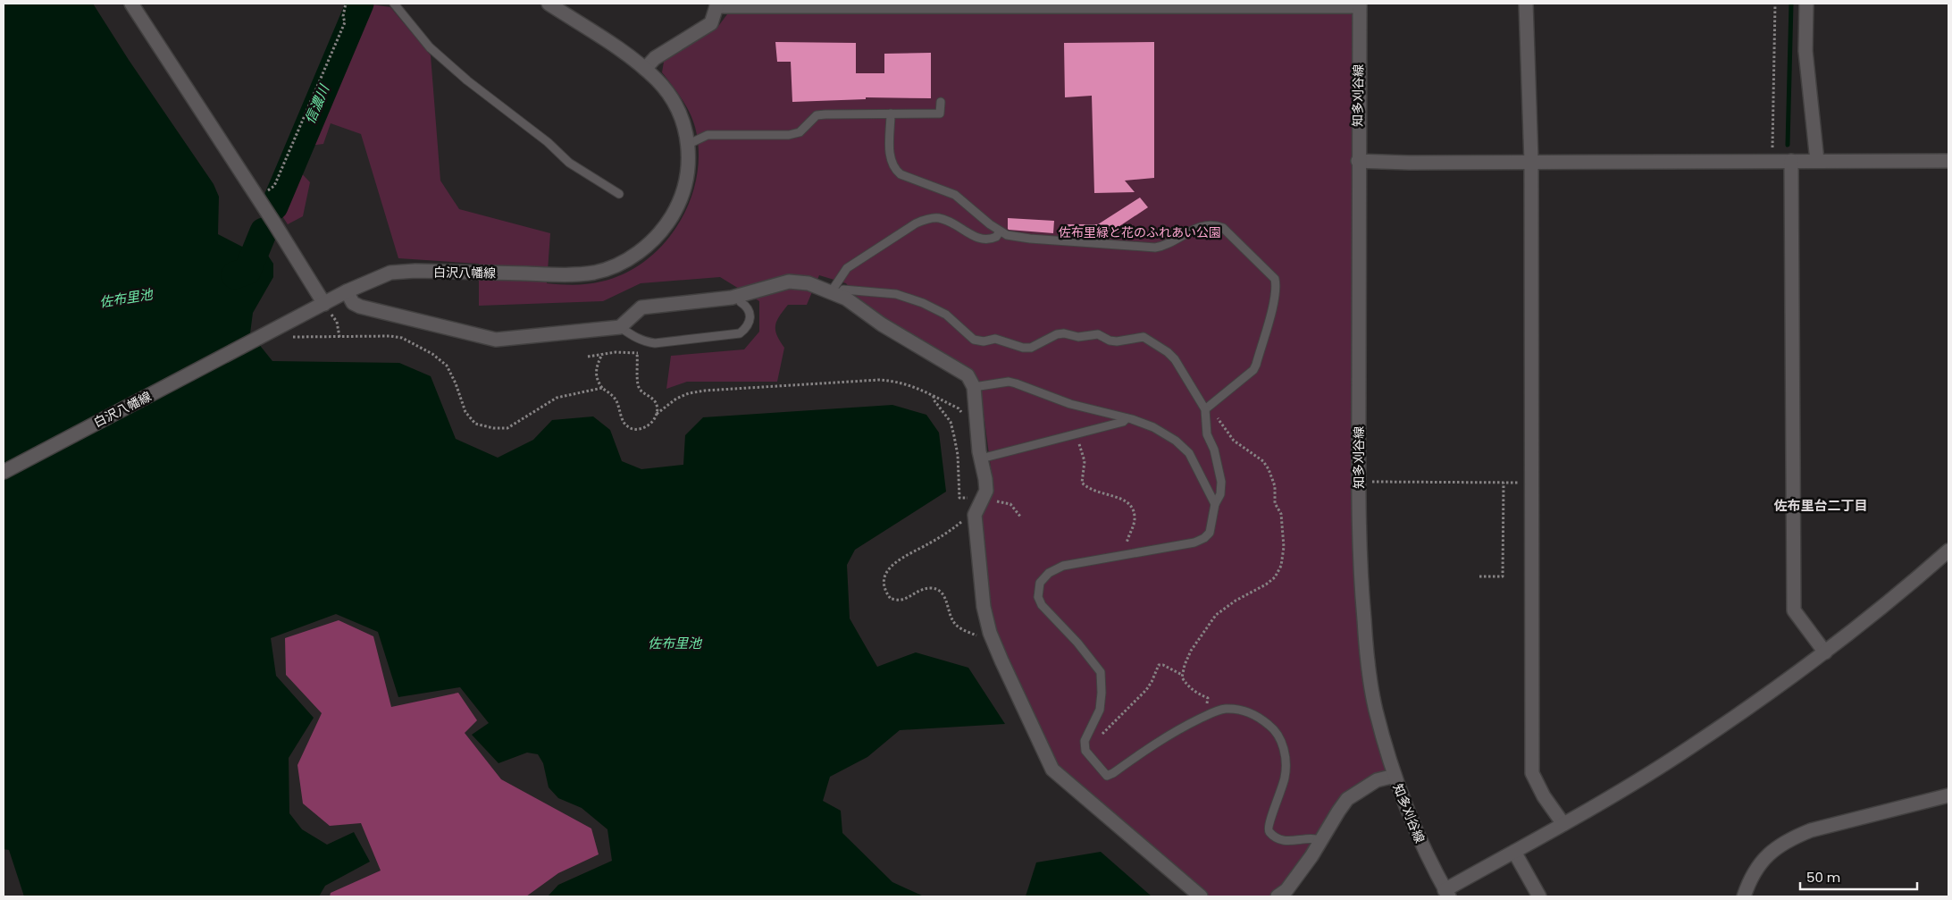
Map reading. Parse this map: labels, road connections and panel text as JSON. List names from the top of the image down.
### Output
{
  "streets": {
    "street": ["知多刈谷線", "白沢八幡線"]
  },
  "districts": ["佐布里台二丁目"],
  "water": ["信濃川", "佐布里池"],
  "parks": ["佐布里緑と花のふれあい公園"],
  "scale_bar": "50 m"
}
